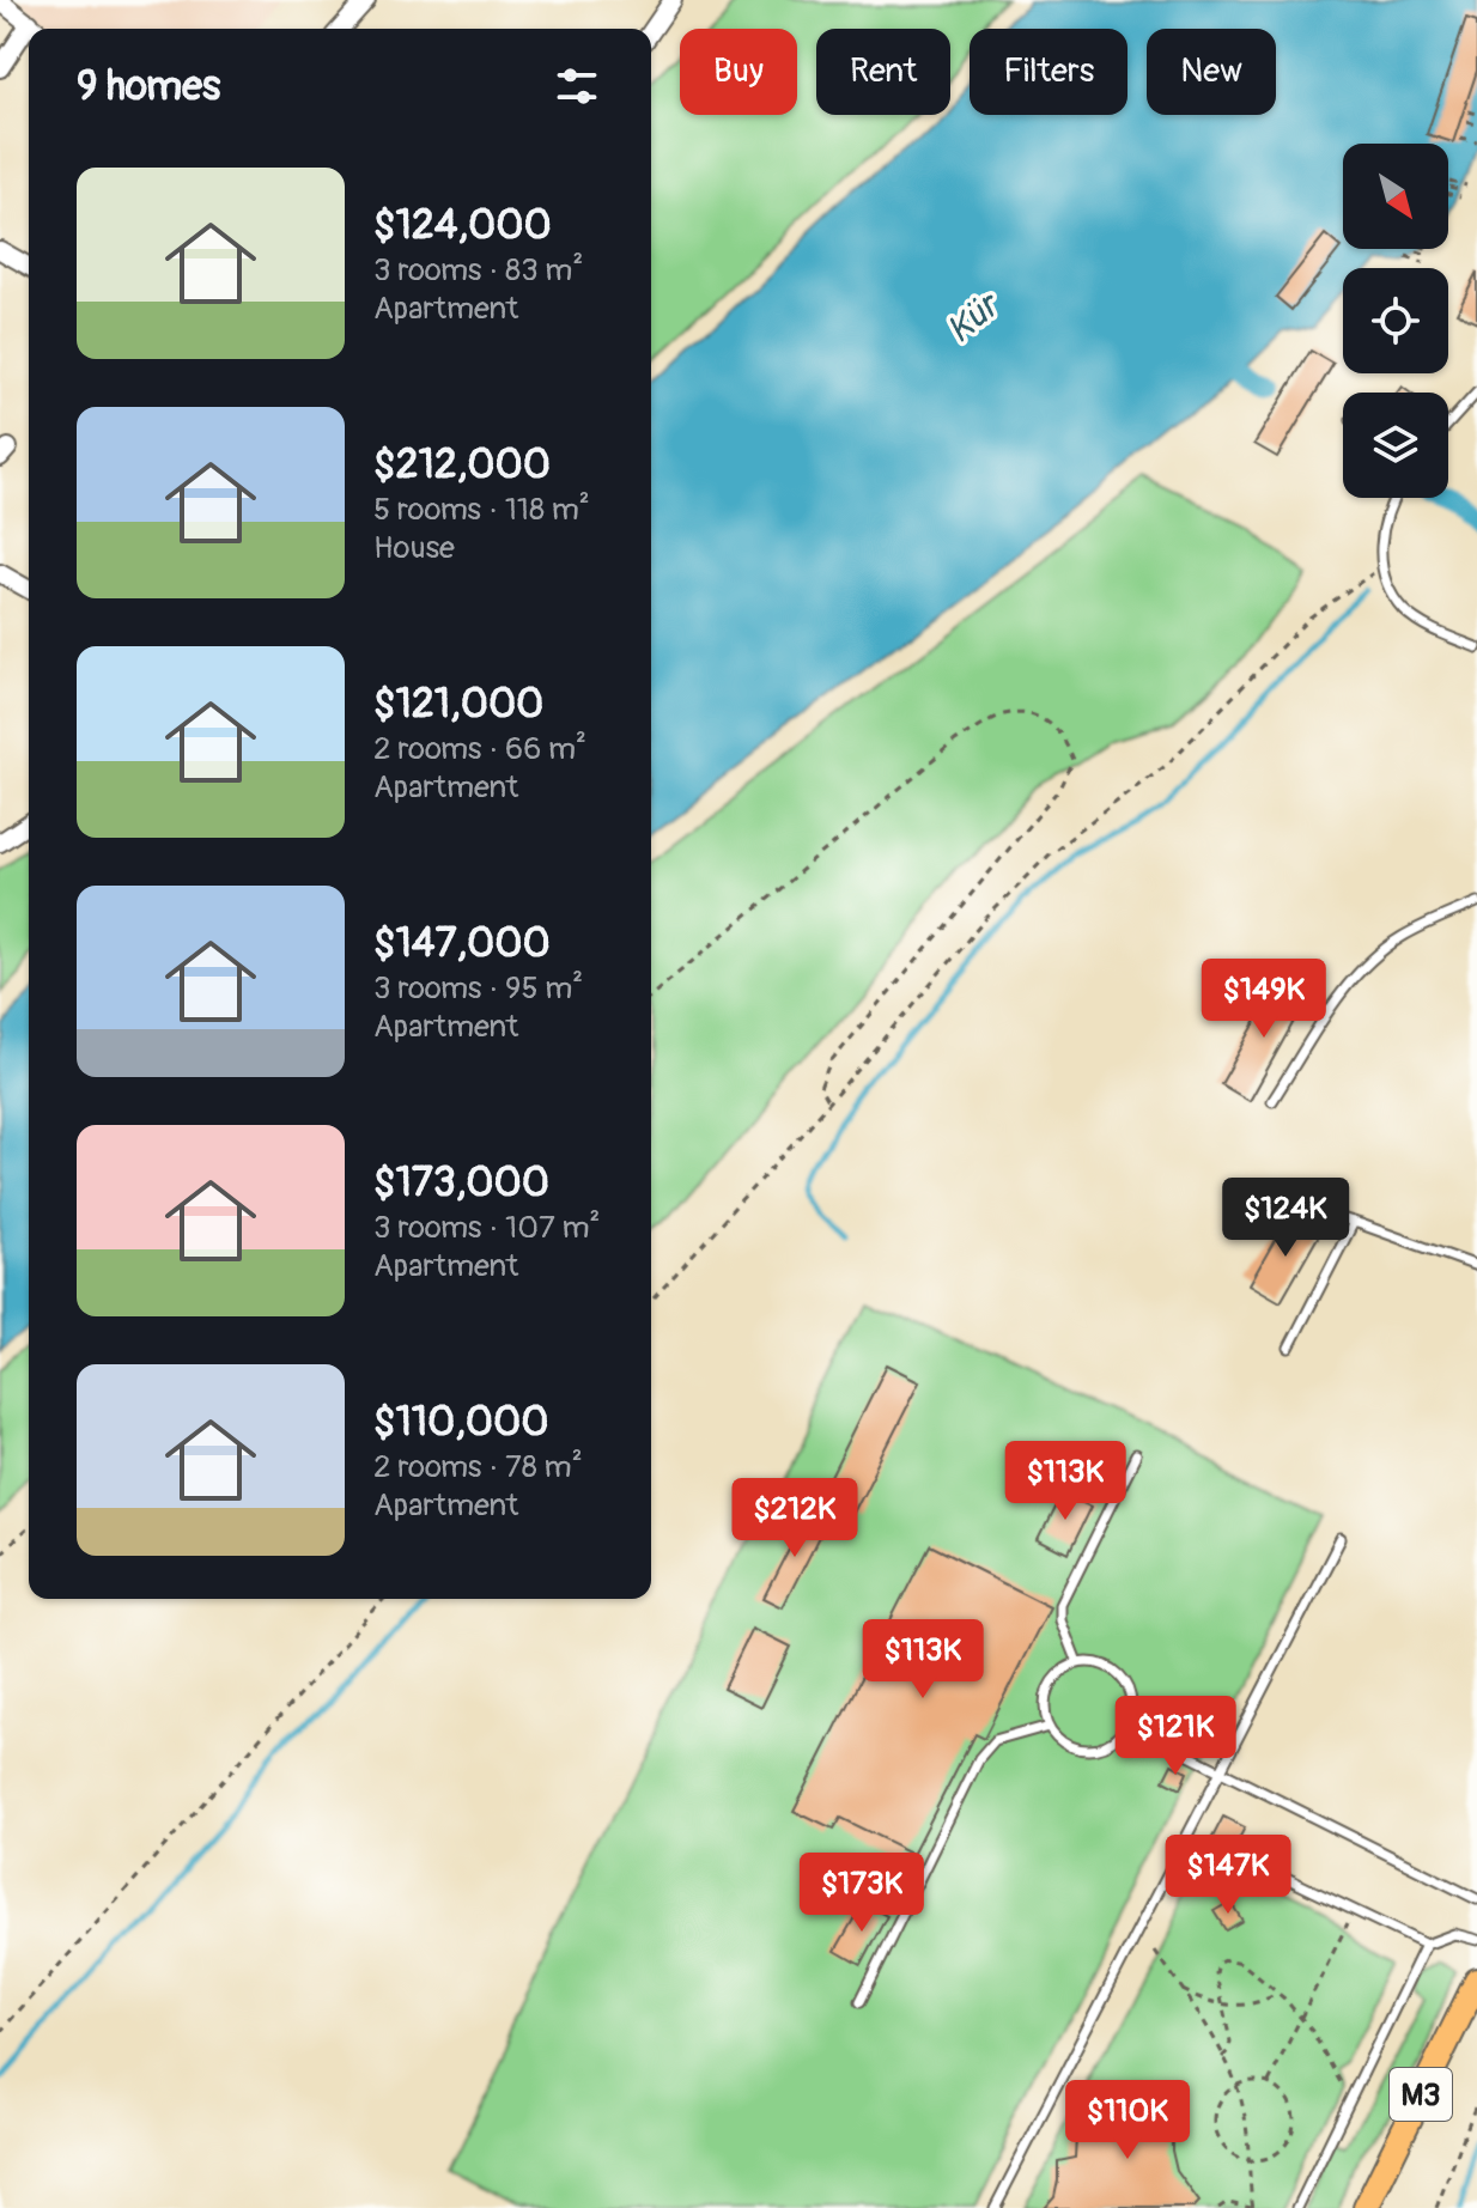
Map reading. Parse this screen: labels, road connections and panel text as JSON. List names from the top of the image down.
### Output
{
  "streets": {
    "main road": ["M3"]
  },
  "water": ["Kür"],
  "north": "bottom right",
  "page": {
    "chip": [
      "Buy",
      "Rent",
      "Filters",
      "New"
    ],
    "heading": "9 homes",
    "list": [
      {
        "name": "$124,000",
        "note": "3 rooms · 83 m² · Apartment"
      },
      {
        "name": "$212,000",
        "note": "5 rooms · 118 m² · House"
      },
      {
        "name": "$121,000",
        "note": "2 rooms · 66 m² · Apartment"
      },
      {
        "name": "$147,000",
        "note": "3 rooms · 95 m² · Apartment"
      },
      {
        "name": "$173,000",
        "note": "3 rooms · 107 m² · Apartment"
      },
      {
        "name": "$110,000",
        "note": "2 rooms · 78 m² · Apartment"
      }
    ],
    "price": [
      "$149K",
      "$124K",
      "$113K",
      "$212K",
      "$113K",
      "$121K",
      "$147K",
      "$173K",
      "$110K"
    ]
  }
}
